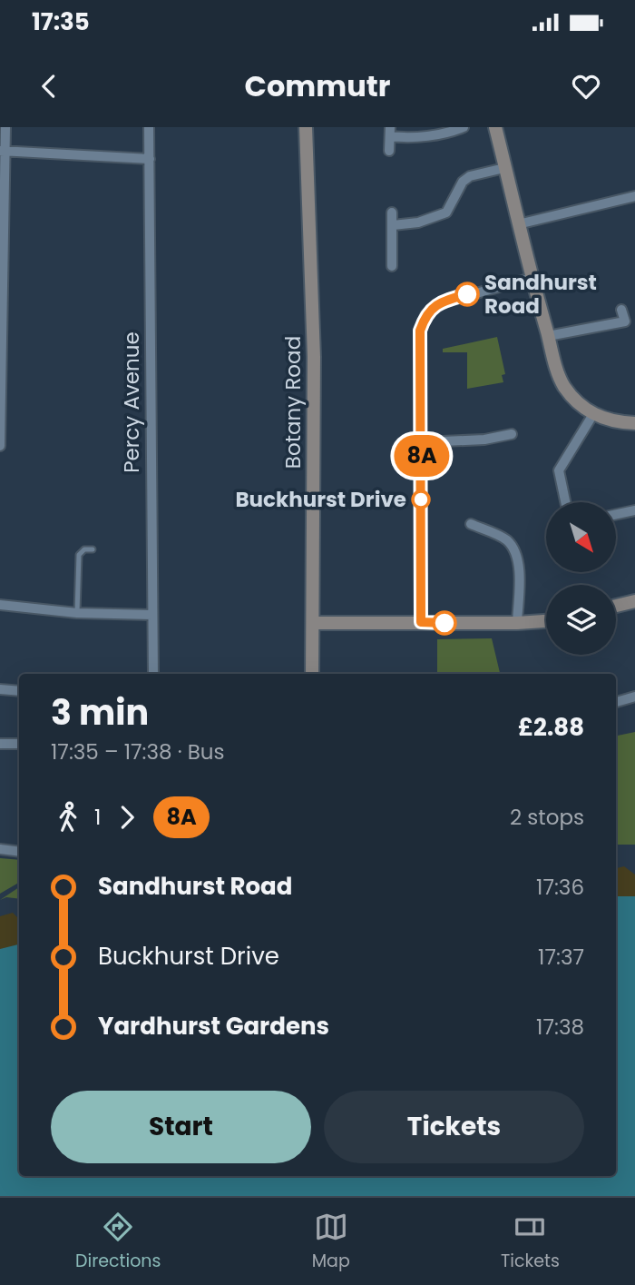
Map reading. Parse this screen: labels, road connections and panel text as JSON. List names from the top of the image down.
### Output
{
  "streets": {
    "street": ["Percy Avenue", "Botany Road"]
  },
  "places": ["Sandhurst Road", "Buckhurst Drive"],
  "lines": ["bus line 8A"],
  "north": "bottom right",
  "page": {
    "status": "17:35",
    "header": "Commutr",
    "on_map": "8A",
    "heading": ["3 min", "17:35 – 17:38 · Bus", "£2.88"],
    "legs": ["1", "8A", "2 stops"],
    "list": [
      {
        "name": "Sandhurst Road",
        "value": "17:36"
      },
      {
        "name": "Buckhurst Drive",
        "value": "17:37"
      },
      {
        "name": "Yardhurst Gardens",
        "value": "17:38"
      }
    ],
    "buttons": ["Start", "Tickets"],
    "tabs": ["Directions", "Map", "Tickets"]
  }
}
